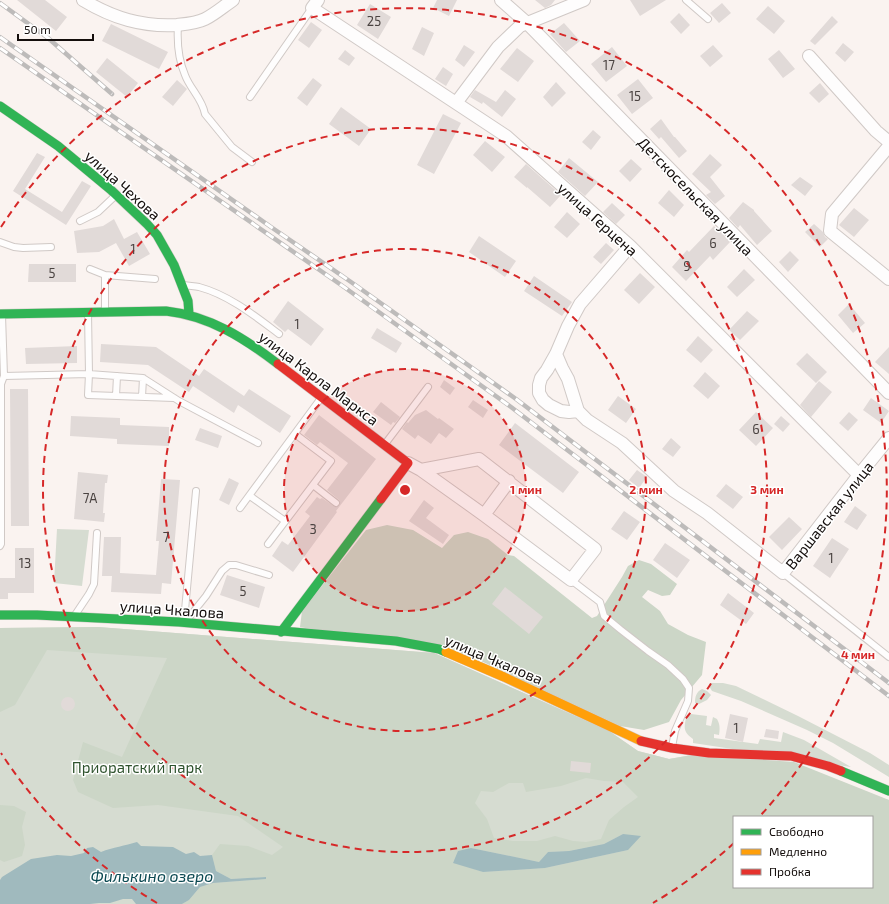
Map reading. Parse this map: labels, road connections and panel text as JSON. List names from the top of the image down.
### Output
{
  "streets": {
    "street": [
      "улица Чехова",
      "Детскосельская улица",
      "улица Герцена",
      "улица Карла Маркса",
      "Варшавская улица",
      "улица Чкалова"
    ]
  },
  "crossings": [
    ["улица Чехова", "улица Карла Маркса"],
    ["улица Герцена", "Варшавская улица"]
  ],
  "water": ["Филькино озеро"],
  "parks": ["Приоратский парк"],
  "house_numbers": [
    "25",
    "17",
    "15",
    "6",
    "1",
    "9",
    "5",
    "1",
    "6",
    "7А",
    "3",
    "7",
    "1",
    "13",
    "5",
    "1"
  ],
  "legend": ["Свободно", "Медленно", "Пробка"],
  "scale_bar": "50 m",
  "rings": [
    "1 мин",
    "2 мин",
    "3 мин",
    "4 мин"
  ]
}
